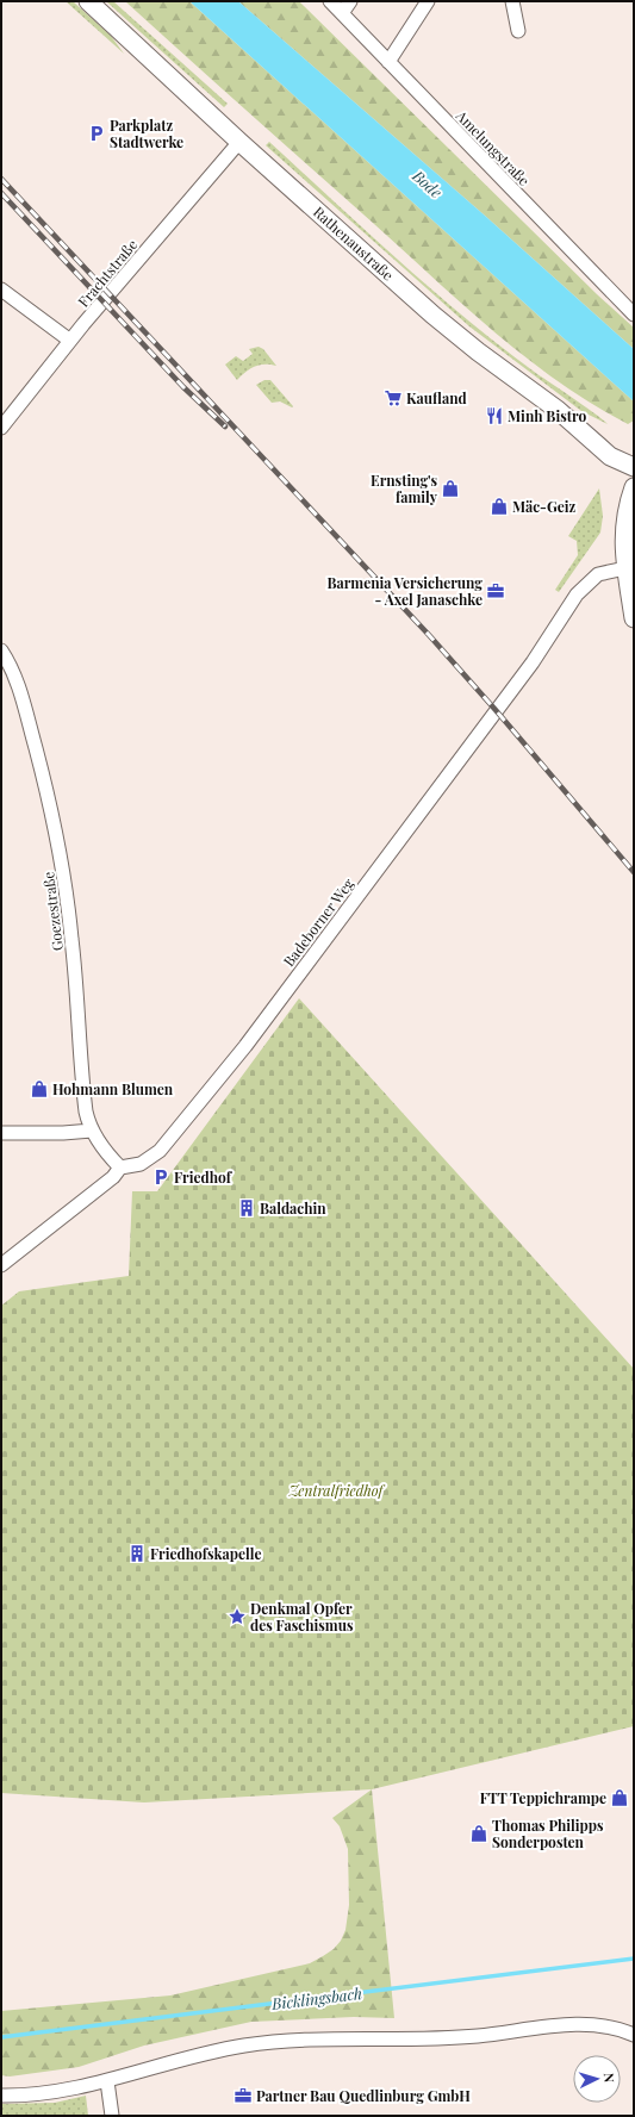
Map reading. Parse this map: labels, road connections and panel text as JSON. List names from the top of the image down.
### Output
{
  "streets": {
    "main road": ["Rathenaustraße"],
    "street": [
      "Amelungstraße",
      "Frachtstraße",
      "Goezestraße",
      "Badeborner Weg"
    ]
  },
  "crossings": [
    ["Rathenaustraße", "Frachtstraße"],
    ["Goezestraße", "Badeborner Weg"]
  ],
  "water": ["Bode", "Bicklingsbach"],
  "parks": ["Zentralfriedhof"],
  "places": {
    "parking": ["Parkplatz Stadtwerke", "Friedhof"],
    "supermarket": ["Kaufland"],
    "restaurant": ["Minh Bistro"],
    "shop": [
      "Ernsting's family",
      "Mäc-Geiz",
      "Hohmann Blumen",
      "FTT Teppichrampe",
      "Thomas Philipps Sonderposten"
    ],
    "office": ["Barmenia Versicherung - Axel Janaschke", "Partner Bau Quedlinburg GmbH"],
    "building": ["Baldachin", "Friedhofskapelle"],
    "place": ["Denkmal Opfer des Faschismus"]
  },
  "north": "right"
}
